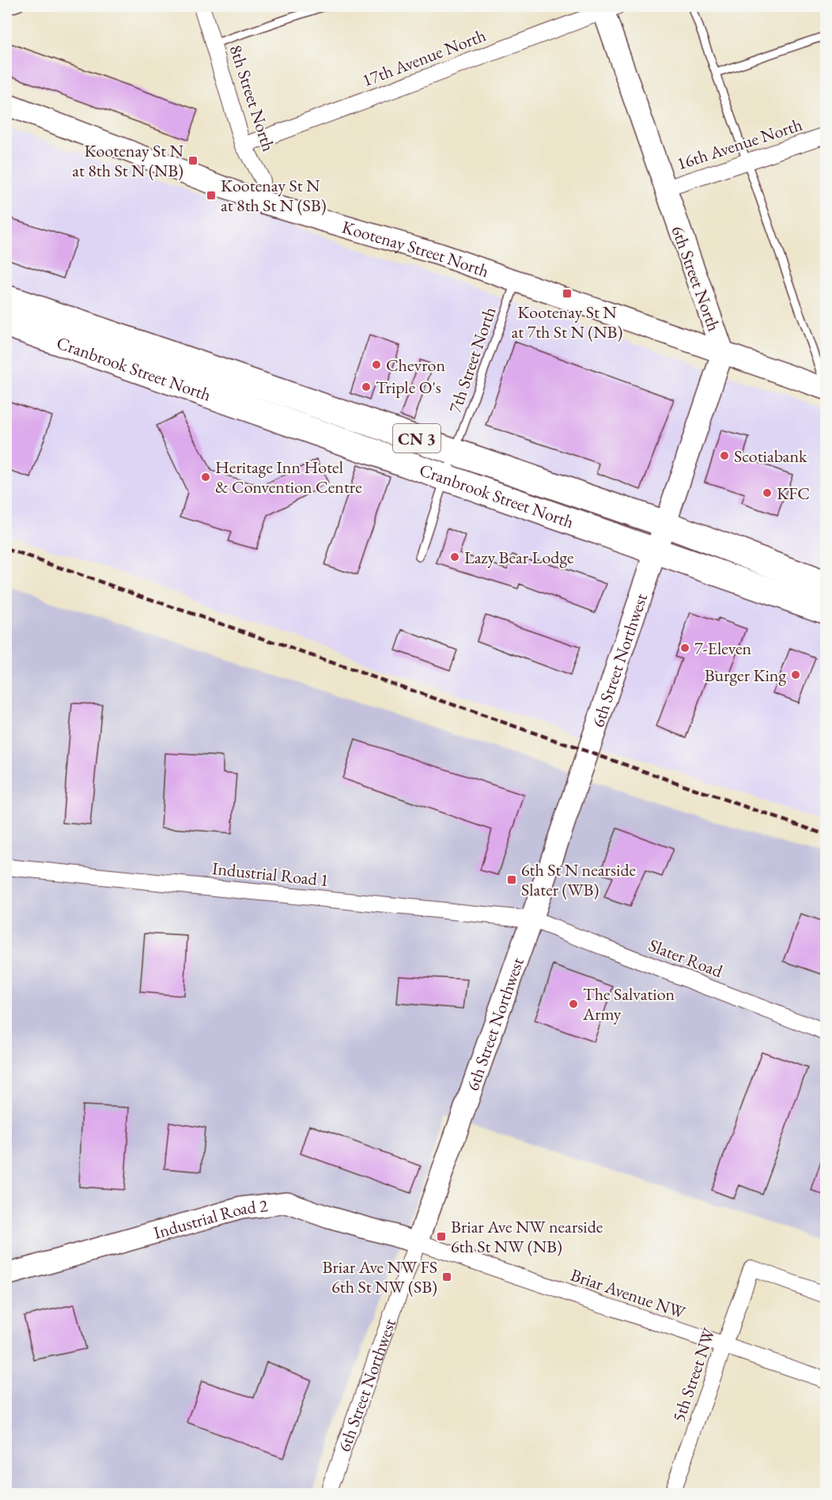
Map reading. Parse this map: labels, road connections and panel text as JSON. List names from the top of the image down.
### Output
{
  "streets": {
    "highway": ["Cranbrook Street North", "CN 3"],
    "street": [
      "17th Avenue North",
      "8th Street North",
      "16th Avenue North",
      "Kootenay Street North",
      "6th Street North",
      "6th Street Northwest",
      "Industrial Road 1",
      "Slater Road",
      "Industrial Road 2",
      "Briar Avenue NW",
      "5th Street NW"
    ],
    "lane": ["7th Street North"]
  },
  "crossings": [
    ["17th Avenue North", "8th Street North"],
    ["17th Avenue North", "6th Street North"],
    ["8th Street North", "Kootenay Street North"],
    ["16th Avenue North", "6th Street North"],
    ["Kootenay Street North", "6th Street North"],
    ["Kootenay Street North", "7th Street North"],
    ["6th Street North", "Cranbrook Street North"],
    ["6th Street North", "6th Street Northwest"],
    ["7th Street North", "Cranbrook Street North"],
    ["Cranbrook Street North", "6th Street Northwest"],
    ["6th Street Northwest", "Industrial Road 1"],
    ["6th Street Northwest", "Slater Road"],
    ["6th Street Northwest", "Industrial Road 2"],
    ["6th Street Northwest", "Briar Avenue NW"],
    ["Industrial Road 1", "Slater Road"],
    ["Industrial Road 2", "Briar Avenue NW"],
    ["Briar Avenue NW", "5th Street NW"]
  ],
  "places": {
    "transit": [
      "Kootenay St N at 8th St N (NB)",
      "Kootenay St N at 8th St N (SB)",
      "Kootenay St N at 7th St N (NB)",
      "6th St N nearside Slater (WB)",
      "Briar Ave NW nearside 6th St NW (NB)",
      "Briar Ave NW FS 6th St NW (SB)"
    ],
    "other": [
      "Chevron",
      "Triple O's",
      "Scotiabank",
      "Heritage Inn Hotel & Convention Centre",
      "KFC",
      "Lazy Bear Lodge",
      "7-Eleven",
      "Burger King",
      "The Salvation Army"
    ]
  }
}
